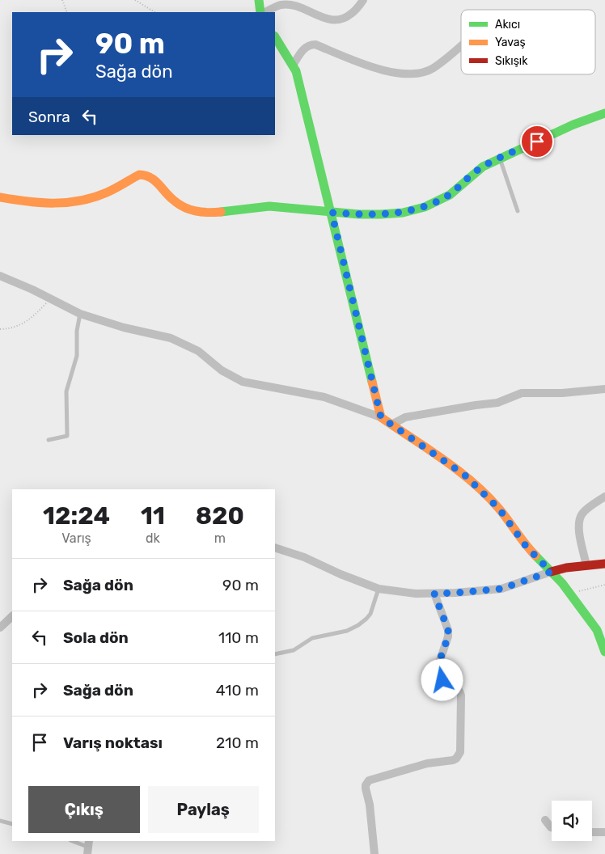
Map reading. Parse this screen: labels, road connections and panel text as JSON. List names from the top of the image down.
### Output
{
  "legend": ["Akıcı", "Yavaş", "Sıkışık"],
  "page": {
    "turn": ["90 m", "Sağa dön"],
    "then": "Sonra",
    "eta": [
      "12:24",
      "Varış",
      "11",
      "dk",
      "820",
      "m"
    ],
    "list": [
      {
        "name": "Sağa dön",
        "value": "90 m"
      },
      {
        "name": "Sola dön",
        "value": "110 m"
      },
      {
        "name": "Sağa dön",
        "value": "410 m"
      },
      {
        "name": "Varış noktası",
        "value": "210 m"
      }
    ],
    "buttons": ["Çıkış", "Paylaş"]
  }
}
